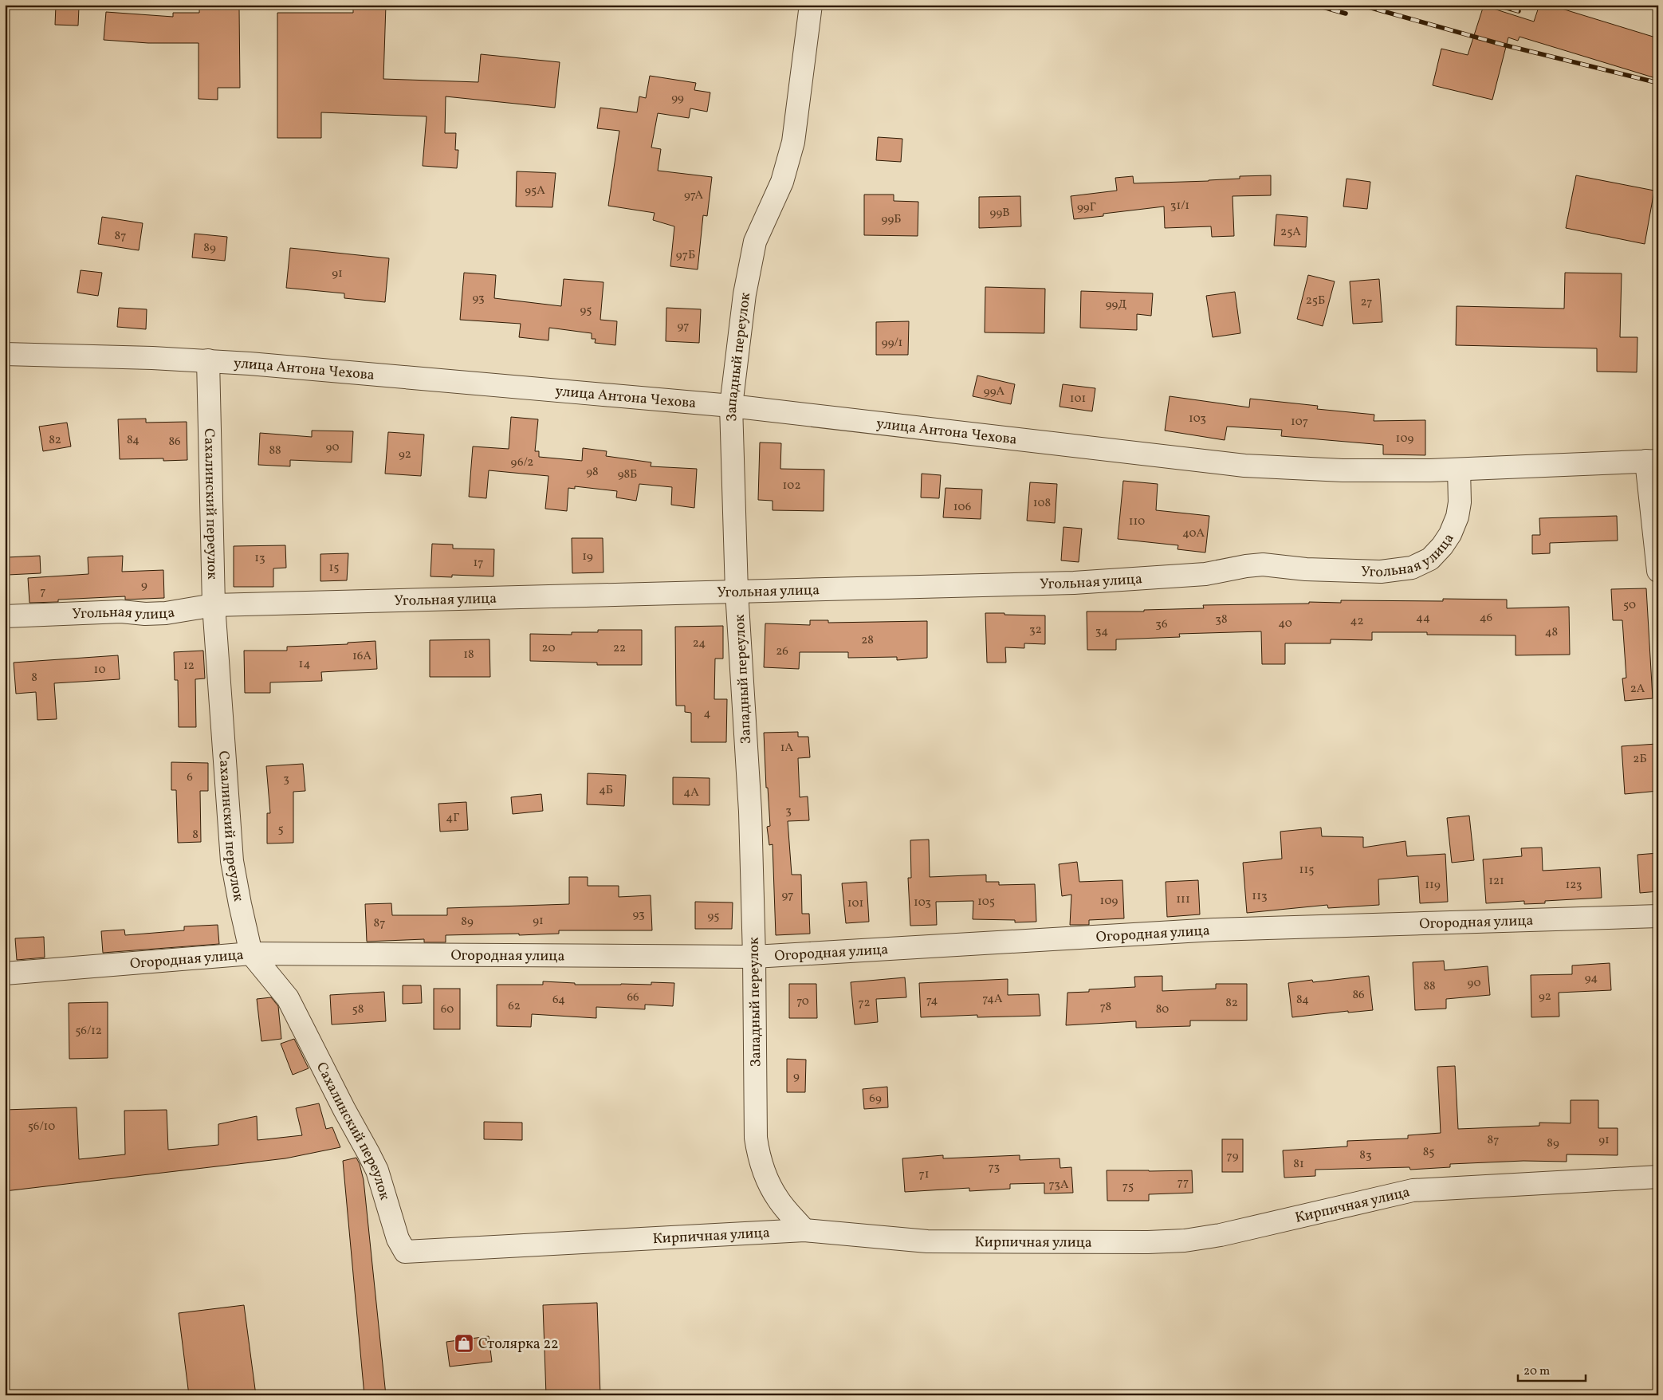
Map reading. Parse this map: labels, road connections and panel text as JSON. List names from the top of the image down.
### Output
{
  "streets": {
    "street": [
      "Западный переулок",
      "улица Антона Чехова",
      "Сахалинский переулок",
      "Угольная улица",
      "Огородная улица",
      "Кирпичная улица"
    ]
  },
  "crossings": [
    ["Западный переулок", "улица Антона Чехова"],
    ["Западный переулок", "Угольная улица"],
    ["Западный переулок", "Огородная улица"],
    ["Западный переулок", "Кирпичная улица"],
    ["улица Антона Чехова", "Сахалинский переулок"],
    ["улица Антона Чехова", "Угольная улица"],
    ["Сахалинский переулок", "Угольная улица"],
    ["Сахалинский переулок", "Огородная улица"],
    ["Сахалинский переулок", "Кирпичная улица"]
  ],
  "places": {
    "shop": ["Столярка 22"]
  },
  "house_numbers": [
    "99",
    "95А",
    "97А",
    "31/1",
    "99Г",
    "99В",
    "99Б",
    "25А",
    "87",
    "89",
    "97Б",
    "91",
    "93",
    "25Б",
    "27",
    "99Д",
    "95",
    "97",
    "99/1",
    "99А",
    "101",
    "103",
    "107",
    "109",
    "82",
    "84",
    "86",
    "90",
    "88",
    "92",
    "96/2",
    "98",
    "98Б",
    "102",
    "108",
    "106",
    "110",
    "40А",
    "19",
    "13",
    "17",
    "15",
    "9",
    "7",
    "50",
    "44",
    "46",
    "38",
    "42",
    "40",
    "36",
    "32",
    "34",
    "48",
    "28",
    "24",
    "20",
    "22",
    "26",
    "18",
    "16А",
    "14",
    "12",
    "10",
    "8",
    "2А",
    "4",
    "1А",
    "2Б",
    "6",
    "3",
    "4Б",
    "4А",
    "3",
    "4Г",
    "5",
    "8",
    "115",
    "121",
    "119",
    "123",
    "97",
    "113",
    "111",
    "109",
    "105",
    "103",
    "101",
    "93",
    "95",
    "91",
    "89",
    "87",
    "94",
    "90",
    "88",
    "86",
    "92",
    "66",
    "74А",
    "64",
    "84",
    "74",
    "70",
    "72",
    "82",
    "62",
    "78",
    "58",
    "60",
    "80",
    "56/12",
    "9",
    "69",
    "56/10",
    "87",
    "91",
    "89",
    "85",
    "83",
    "79",
    "81",
    "73",
    "71",
    "77",
    "73А",
    "75"
  ],
  "scale_bar": "20 m"
}
